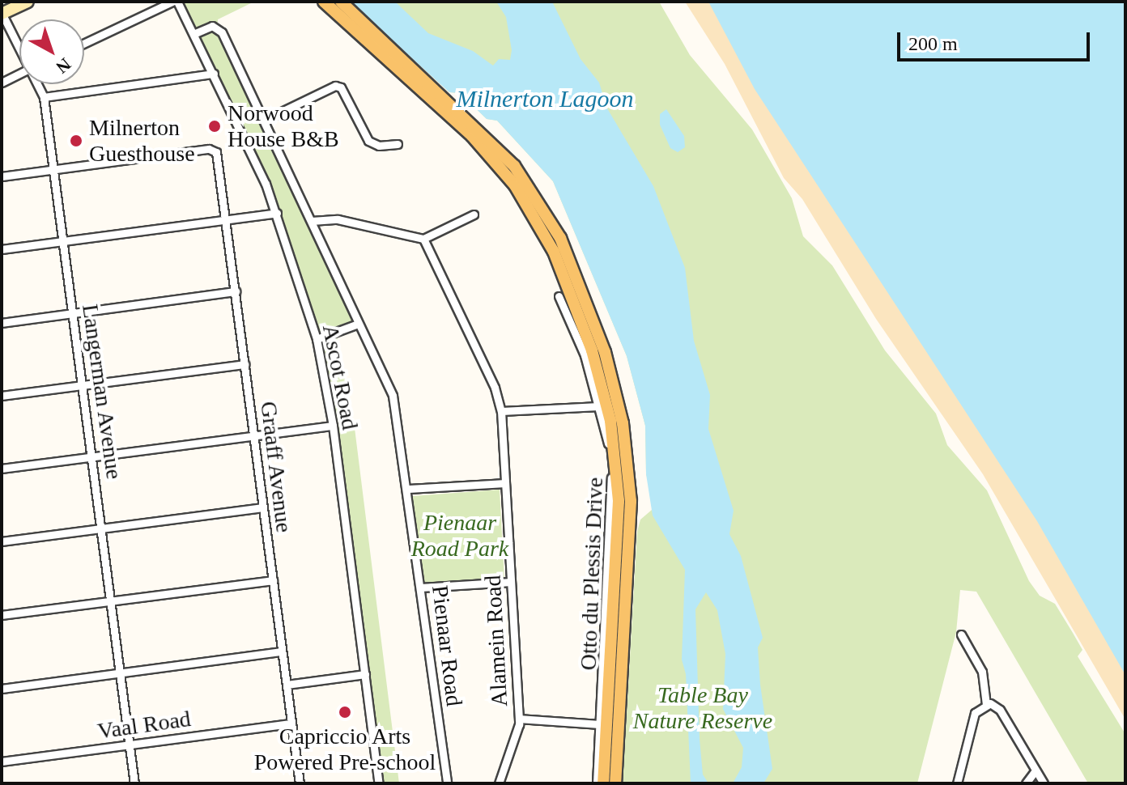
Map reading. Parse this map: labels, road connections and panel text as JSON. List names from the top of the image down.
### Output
{
  "streets": {
    "main road": ["Otto du Plessis Drive"],
    "street": [
      "Ascot Road",
      "Langerman Avenue",
      "Graaff Avenue",
      "Alamein Road",
      "Pienaar Road",
      "Vaal Road"
    ]
  },
  "crossings": [
    ["Ascot Road", "Pienaar Road"],
    ["Langerman Avenue", "Graaff Avenue"],
    ["Langerman Avenue", "Vaal Road"],
    ["Graaff Avenue", "Vaal Road"]
  ],
  "water": ["Milnerton Lagoon"],
  "parks": ["Pienaar Road Park", "Table Bay Nature Reserve"],
  "places": ["Norwood House B&B", "Milnerton Guesthouse", "Capriccio Arts Powered Pre-school"],
  "scale_bar": "200 m",
  "north": "bottom right"
}
